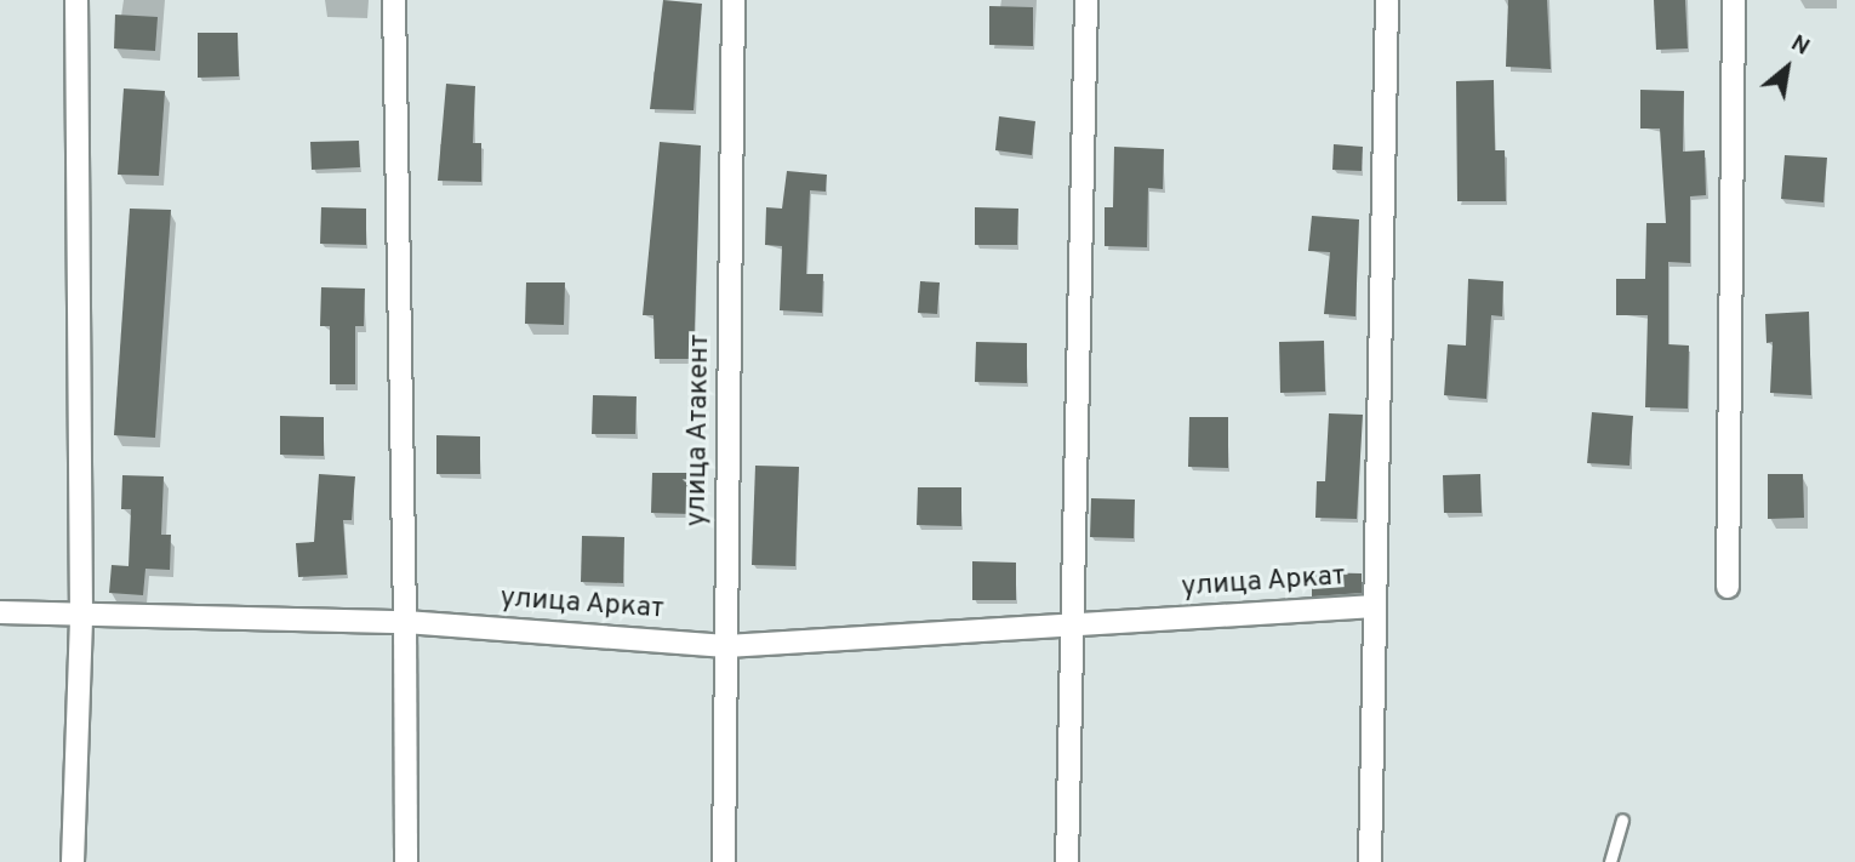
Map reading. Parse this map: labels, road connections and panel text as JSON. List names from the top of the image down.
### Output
{
  "streets": {
    "street": ["улица Атакент", "улица Аркат"]
  },
  "crossings": [
    ["улица Атакент", "улица Аркат"]
  ],
  "north": "top right"
}
